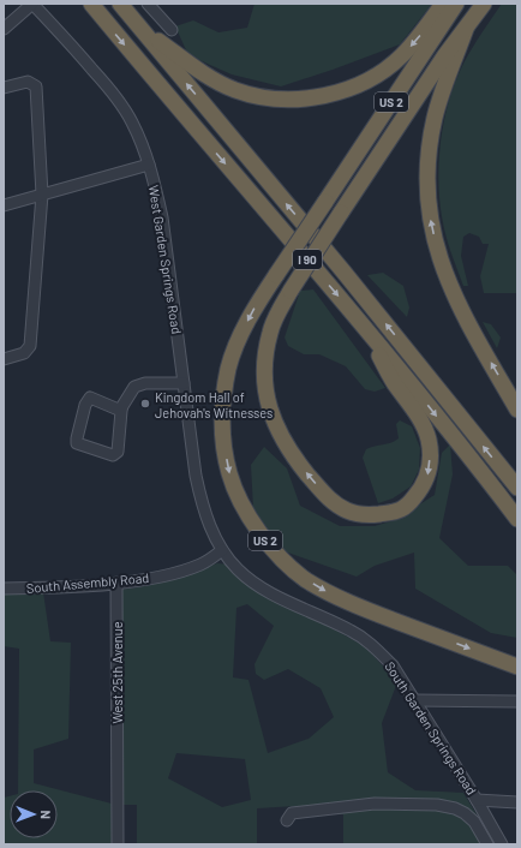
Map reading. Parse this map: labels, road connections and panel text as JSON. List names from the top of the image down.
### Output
{
  "streets": {
    "highway": ["US 2", "I 90"],
    "street": [
      "West Garden Springs Road",
      "South Assembly Road",
      "West 25th Avenue",
      "South Garden Springs Road"
    ]
  },
  "crossings": [
    ["US 2", "I 90"],
    ["West Garden Springs Road", "South Assembly Road"],
    ["West Garden Springs Road", "South Garden Springs Road"],
    ["South Assembly Road", "West 25th Avenue"],
    ["South Assembly Road", "South Garden Springs Road"]
  ],
  "places": ["Kingdom Hall of Jehovah's Witnesses"],
  "north": "right"
}
